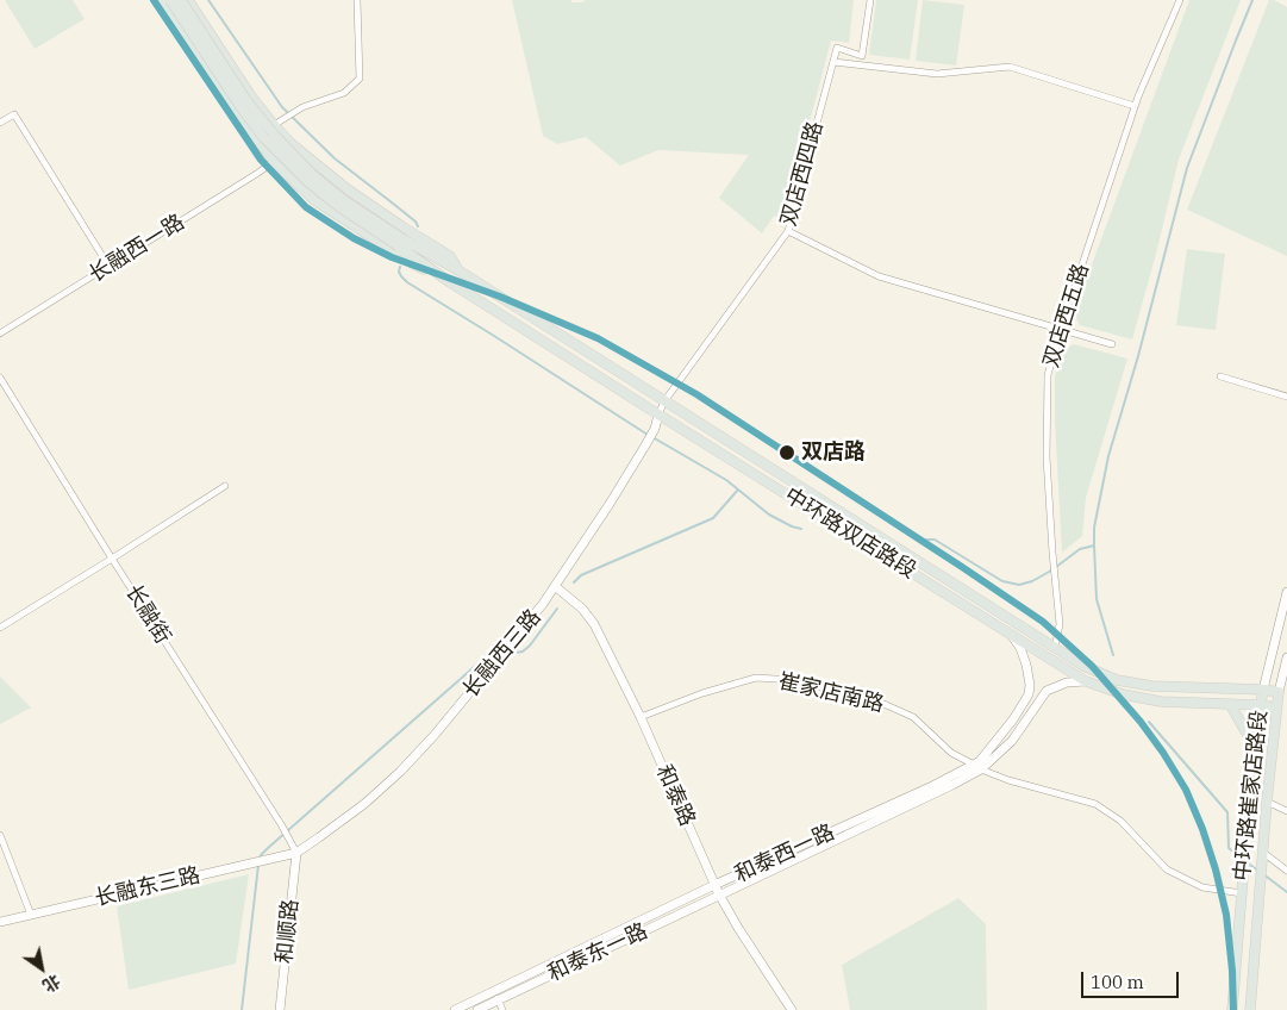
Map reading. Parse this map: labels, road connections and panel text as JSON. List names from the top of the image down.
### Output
{
  "streets": {
    "main road": ["中环路双店路段", "中环路崔家店路段"],
    "street": [
      "双店西四路",
      "长融西一路",
      "双店西五路",
      "长融街",
      "长融西三路",
      "崔家店南路",
      "和泰路",
      "和泰西一路",
      "长融东三路",
      "和顺路",
      "和泰东一路"
    ]
  },
  "crossings": [
    ["双店西四路", "中环路双店路段"],
    ["双店西四路", "长融西三路"],
    ["双店西五路", "中环路双店路段"],
    ["中环路双店路段", "长融西三路"],
    ["中环路双店路段", "中环路崔家店路段"],
    ["中环路双店路段", "和泰西一路"],
    ["长融街", "长融西三路"],
    ["长融街", "长融东三路"],
    ["长融街", "和顺路"],
    ["长融西三路", "和泰路"],
    ["长融西三路", "长融东三路"],
    ["长融西三路", "和顺路"],
    ["崔家店南路", "和泰路"],
    ["崔家店南路", "中环路崔家店路段"],
    ["崔家店南路", "和泰西一路"],
    ["和泰路", "和泰西一路"],
    ["和泰路", "和泰东一路"],
    ["和泰西一路", "和泰东一路"],
    ["长融东三路", "和顺路"]
  ],
  "places": ["双店路"],
  "scale_bar": "100 m",
  "north": "bottom right"
}
